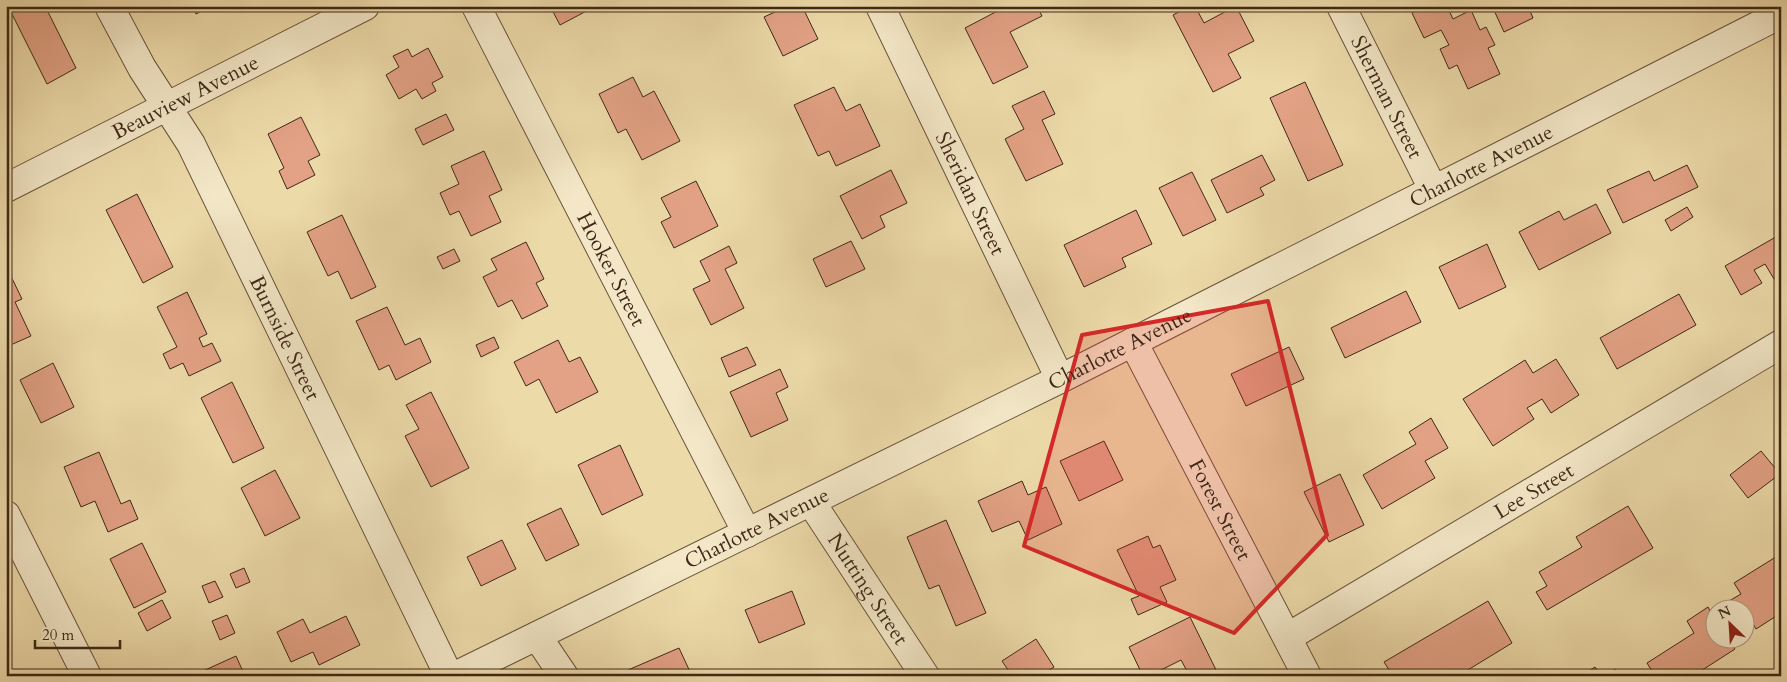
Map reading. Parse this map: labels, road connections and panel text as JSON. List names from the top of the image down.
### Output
{
  "streets": {
    "street": [
      "Beauview Avenue",
      "Sherman Street",
      "Charlotte Avenue",
      "Sheridan Street",
      "Hooker Street",
      "Burnside Street",
      "Lee Street",
      "Forest Street",
      "Nutting Street"
    ]
  },
  "crossings": [
    ["Beauview Avenue", "Burnside Street"],
    ["Sherman Street", "Charlotte Avenue"],
    ["Charlotte Avenue", "Sheridan Street"],
    ["Charlotte Avenue", "Hooker Street"],
    ["Charlotte Avenue", "Forest Street"],
    ["Charlotte Avenue", "Nutting Street"],
    ["Lee Street", "Forest Street"]
  ],
  "scale_bar": "20 m",
  "north": "top left"
}
